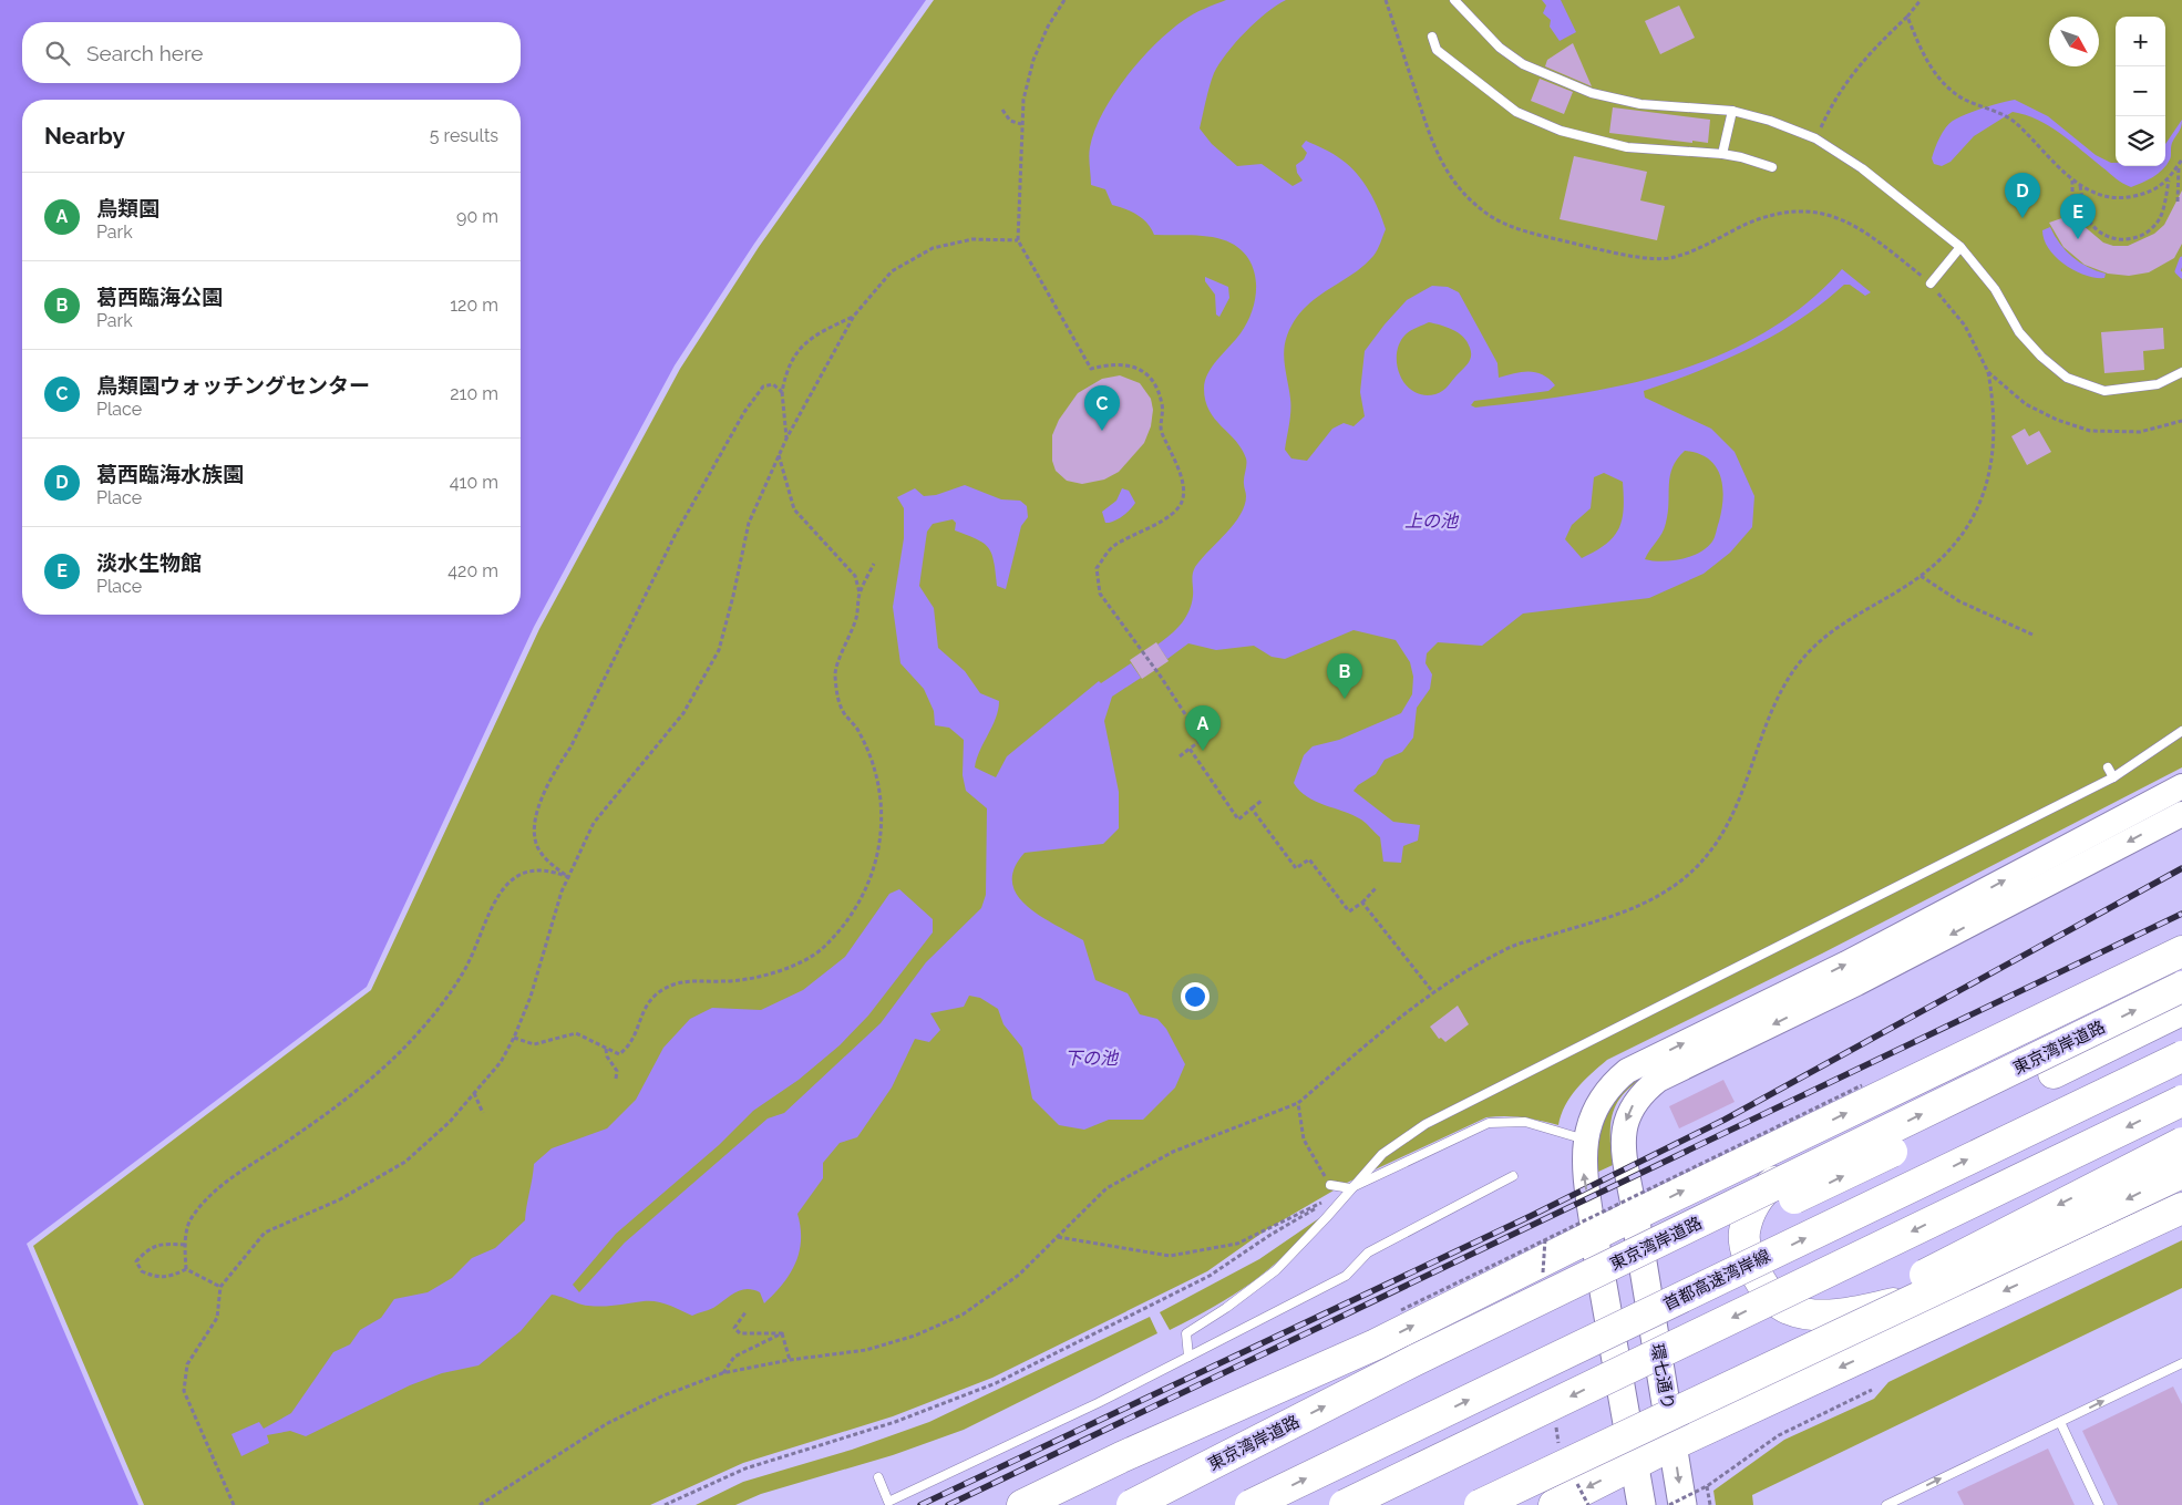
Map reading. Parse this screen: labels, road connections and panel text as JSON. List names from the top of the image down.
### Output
{
  "streets": {
    "highway": ["東京湾岸道路", "首都高速湾岸線"],
    "main road": ["環七通り"]
  },
  "water": ["上の池", "下の池"],
  "north": "bottom right",
  "page": {
    "map_buttons": ["+", "−"],
    "search": "Search here",
    "heading": ["Nearby", "5 results"],
    "list": [
      {
        "mark": "A",
        "name": "鳥類園",
        "note": "Park",
        "value": "90 m"
      },
      {
        "mark": "B",
        "name": "葛西臨海公園",
        "note": "Park",
        "value": "120 m"
      },
      {
        "mark": "C",
        "name": "鳥類園ウォッチングセンター",
        "note": "Place",
        "value": "210 m"
      },
      {
        "mark": "D",
        "name": "葛西臨海水族園",
        "note": "Place",
        "value": "410 m"
      },
      {
        "mark": "E",
        "name": "淡水生物館",
        "note": "Place",
        "value": "420 m"
      }
    ],
    "pins": [
      "D",
      "E",
      "C",
      "B",
      "A"
    ]
  }
}
